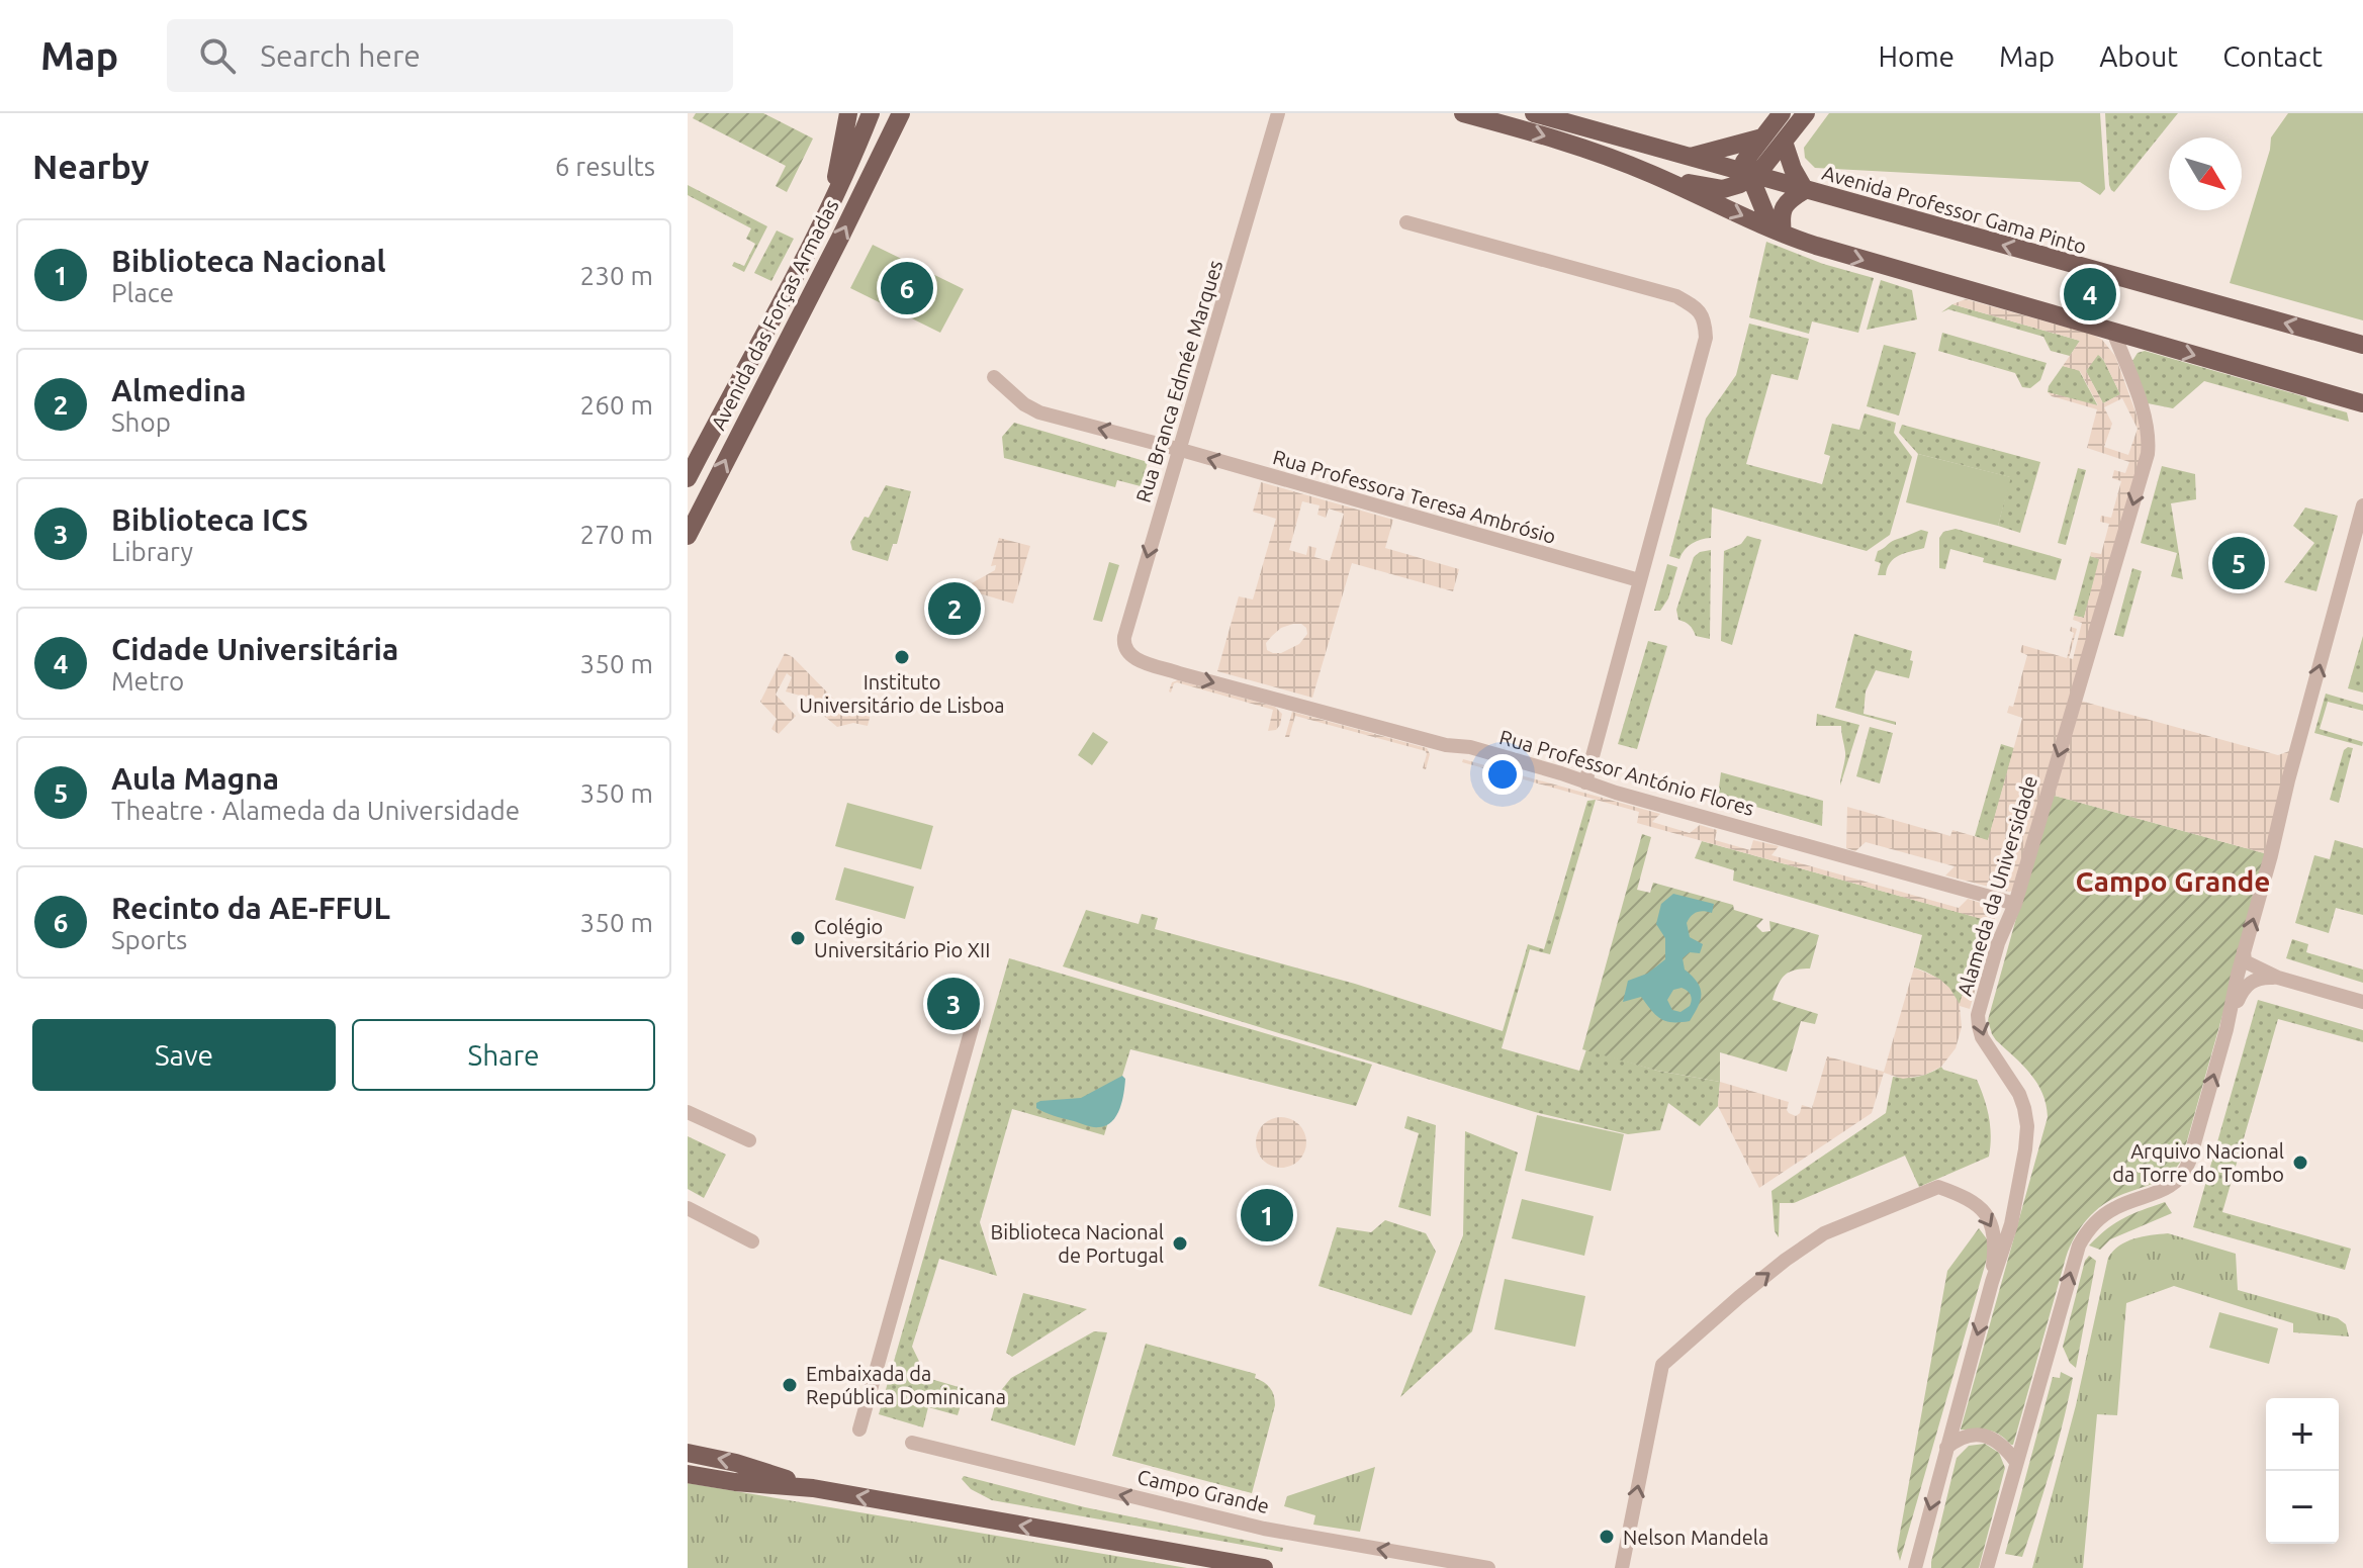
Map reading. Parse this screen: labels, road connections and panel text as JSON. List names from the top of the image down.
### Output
{
  "streets": {
    "main road": ["Avenida Professor Gama Pinto", "Avenida das Forças Armadas"],
    "street": [
      "Rua Branca Edmée Marques",
      "Rua Professora Teresa Ambrósio",
      "Rua Professor António Flores",
      "Alameda da Universidade",
      "Campo Grande"
    ]
  },
  "crossings": [
    ["Rua Branca Edmée Marques", "Rua Professora Teresa Ambrósio"],
    ["Rua Branca Edmée Marques", "Rua Professor António Flores"],
    ["Rua Professor António Flores", "Alameda da Universidade"]
  ],
  "one_way": [
    "Rua Branca Edmée Marques",
    "Rua Professora Teresa Ambrósio",
    "Rua Professor António Flores",
    "Campo Grande"
  ],
  "districts": ["Campo Grande"],
  "places": [
    "Instituto Universitário de Lisboa",
    "Colégio Universitário Pio XII",
    "Arquivo Nacional da Torre do Tombo",
    "Biblioteca Nacional de Portugal",
    "Embaixada da República Dominicana",
    "Nelson Mandela"
  ],
  "north": "bottom right",
  "page": {
    "header": "Map",
    "search": "Search here",
    "nav": [
      "Home",
      "Map",
      "About",
      "Contact"
    ],
    "heading": ["Nearby", "6 results"],
    "list": [
      {
        "mark": "1",
        "name": "Biblioteca Nacional",
        "note": "Place",
        "value": "230 m"
      },
      {
        "mark": "2",
        "name": "Almedina",
        "note": "Shop",
        "value": "260 m"
      },
      {
        "mark": "3",
        "name": "Biblioteca ICS",
        "note": "Library",
        "value": "270 m"
      },
      {
        "mark": "4",
        "name": "Cidade Universitária",
        "note": "Metro",
        "value": "350 m"
      },
      {
        "mark": "5",
        "name": "Aula Magna",
        "note": "Theatre · Alameda da Universidade",
        "value": "350 m"
      },
      {
        "mark": "6",
        "name": "Recinto da AE-FFUL",
        "note": "Sports",
        "value": "350 m"
      }
    ],
    "pins": [
      "6",
      "4",
      "5",
      "2",
      "3",
      "1"
    ],
    "buttons": ["Save", "Share"],
    "map_buttons": ["+", "−"]
  }
}
